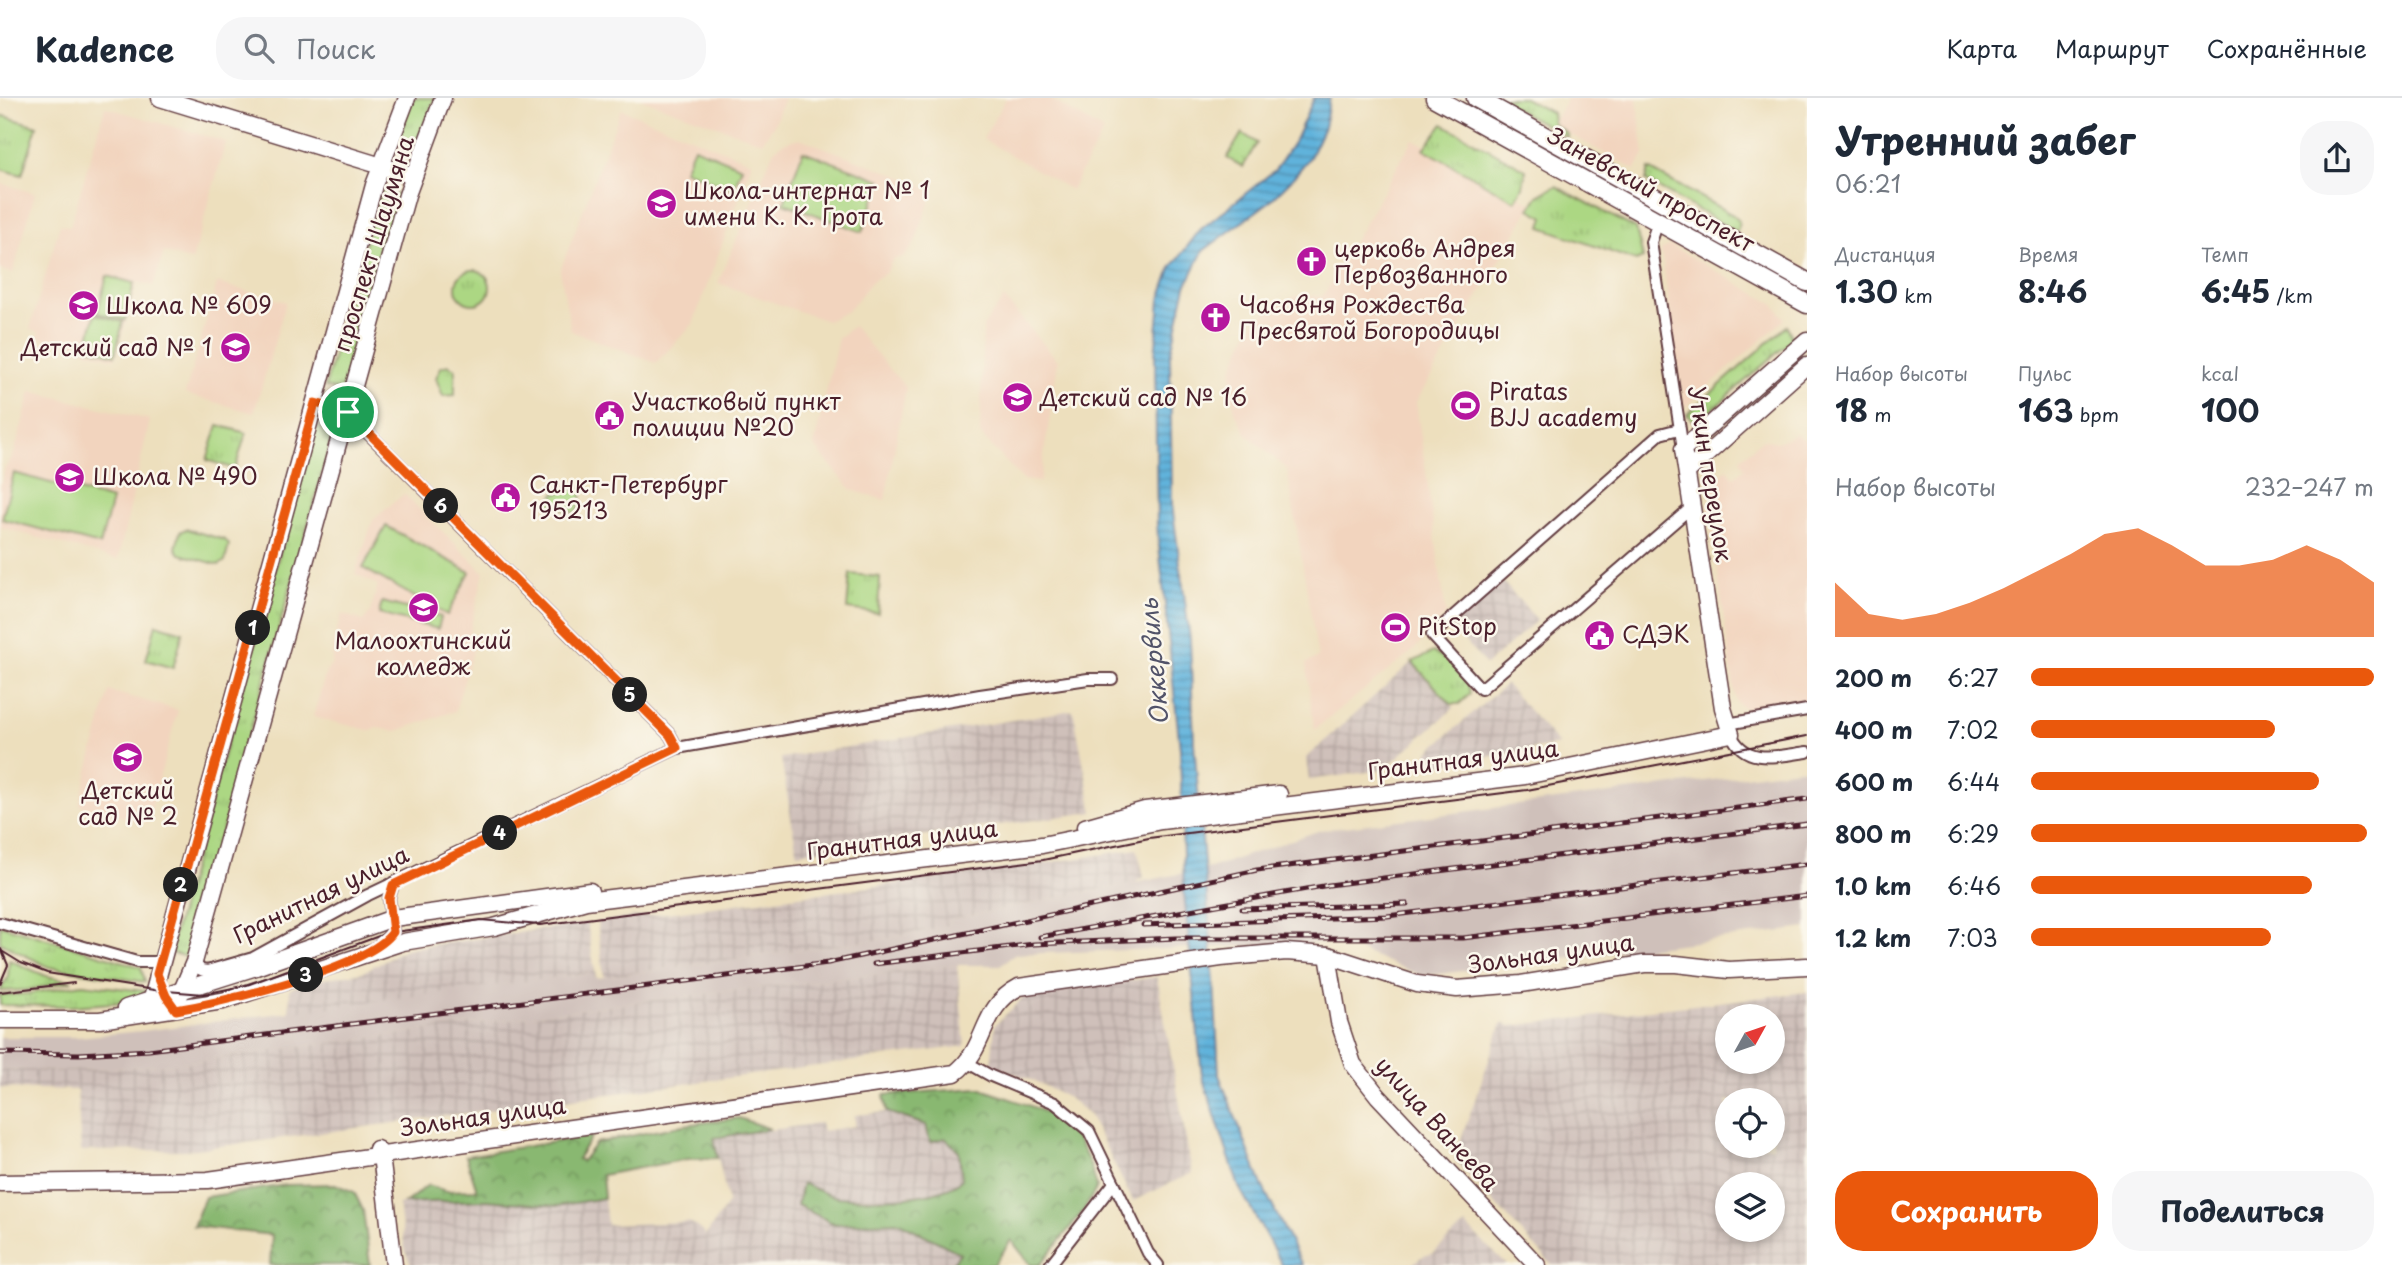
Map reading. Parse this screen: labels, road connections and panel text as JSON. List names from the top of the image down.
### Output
{
  "streets": {
    "main road": ["Заневский проспект"],
    "street": [
      "проспект Шаумяна",
      "Уткин переулок",
      "Гранитная улица",
      "Зольная улица",
      "улица Ванеева"
    ]
  },
  "crossings": [
    ["Заневский проспект", "Уткин переулок"],
    ["проспект Шаумяна", "Гранитная улица"],
    ["Уткин переулок", "Гранитная улица"],
    ["Зольная улица", "улица Ванеева"]
  ],
  "water": ["Оккервиль"],
  "places": {
    "school or university": [
      "Школа-интернат № 1 имени К. К. Грота",
      "Школа № 609",
      "Детский сад № 1",
      "Детский сад № 16",
      "Школа № 490",
      "Малоохтинский колледж",
      "Детский сад № 2"
    ],
    "church": ["церковь Андрея Первозванного", "Часовня Рождества Пресвятой Богородицы"],
    "sports": ["Piratas BJJ academy", "PitStop"],
    "public building": ["Участковый пункт полиции №20", "Санкт-Петербург 195213", "СДЭК"]
  },
  "north": "top right",
  "page": {
    "header": "Kadence",
    "search": "Поиск",
    "nav": ["Карта", "Маршрут", "Сохранённые"],
    "heading": ["Утренний забег", "06:21"],
    "stats": [
      ["Дистанция", "1.30 km"],
      ["Время", "8:46"],
      ["Темп", "6:45 /km"],
      ["Набор высоты", "18 m"],
      ["Пульс", "163 bpm"],
      ["kcal", "100"]
    ],
    "chart": ["Набор высоты", "232–247 m"],
    "pins": [
      "6",
      "1",
      "5",
      "4",
      "2",
      "3"
    ],
    "list": [
      {
        "name": "200 m",
        "note": "6:27"
      },
      {
        "name": "400 m",
        "note": "7:02"
      },
      {
        "name": "600 m",
        "note": "6:44"
      },
      {
        "name": "800 m",
        "note": "6:29"
      },
      {
        "name": "1.0 km",
        "note": "6:46"
      },
      {
        "name": "1.2 km",
        "note": "7:03"
      }
    ],
    "buttons": ["Сохранить", "Поделиться"]
  }
}
